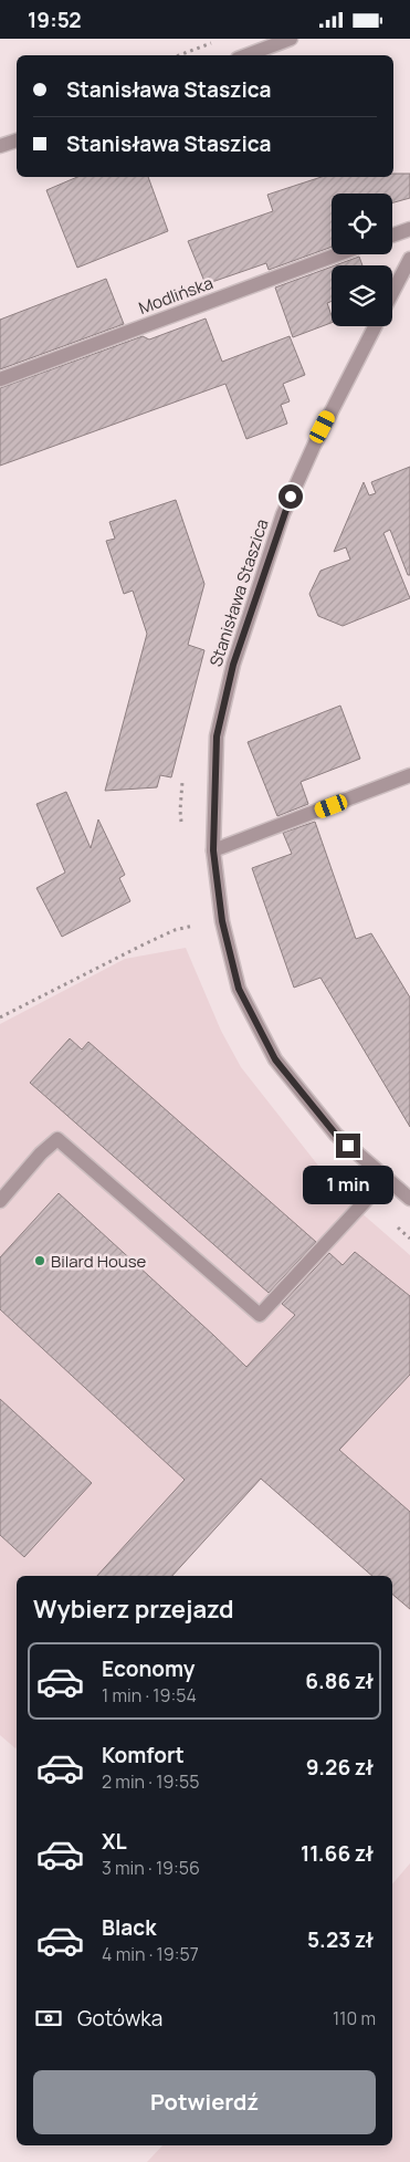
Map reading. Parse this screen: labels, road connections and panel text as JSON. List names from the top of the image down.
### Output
{
  "streets": {
    "street": ["Modlińska", "Stanisława Staszica"]
  },
  "places": ["Bilard House"],
  "page": {
    "status": "19:52",
    "banner": ["Stanisława Staszica", "Stanisława Staszica"],
    "bubble": "1 min",
    "heading": "Wybierz przejazd",
    "list": [
      {
        "name": "Economy",
        "note": "1 min · 19:54",
        "value": "6.86 zł"
      },
      {
        "name": "Komfort",
        "note": "2 min · 19:55",
        "value": "9.26 zł"
      },
      {
        "name": "XL",
        "note": "3 min · 19:56",
        "value": "11.66 zł"
      },
      {
        "name": "Black",
        "note": "4 min · 19:57",
        "value": "5.23 zł"
      }
    ],
    "pay": ["Gotówka", "110 m"],
    "buttons": "Potwierdź"
  }
}
